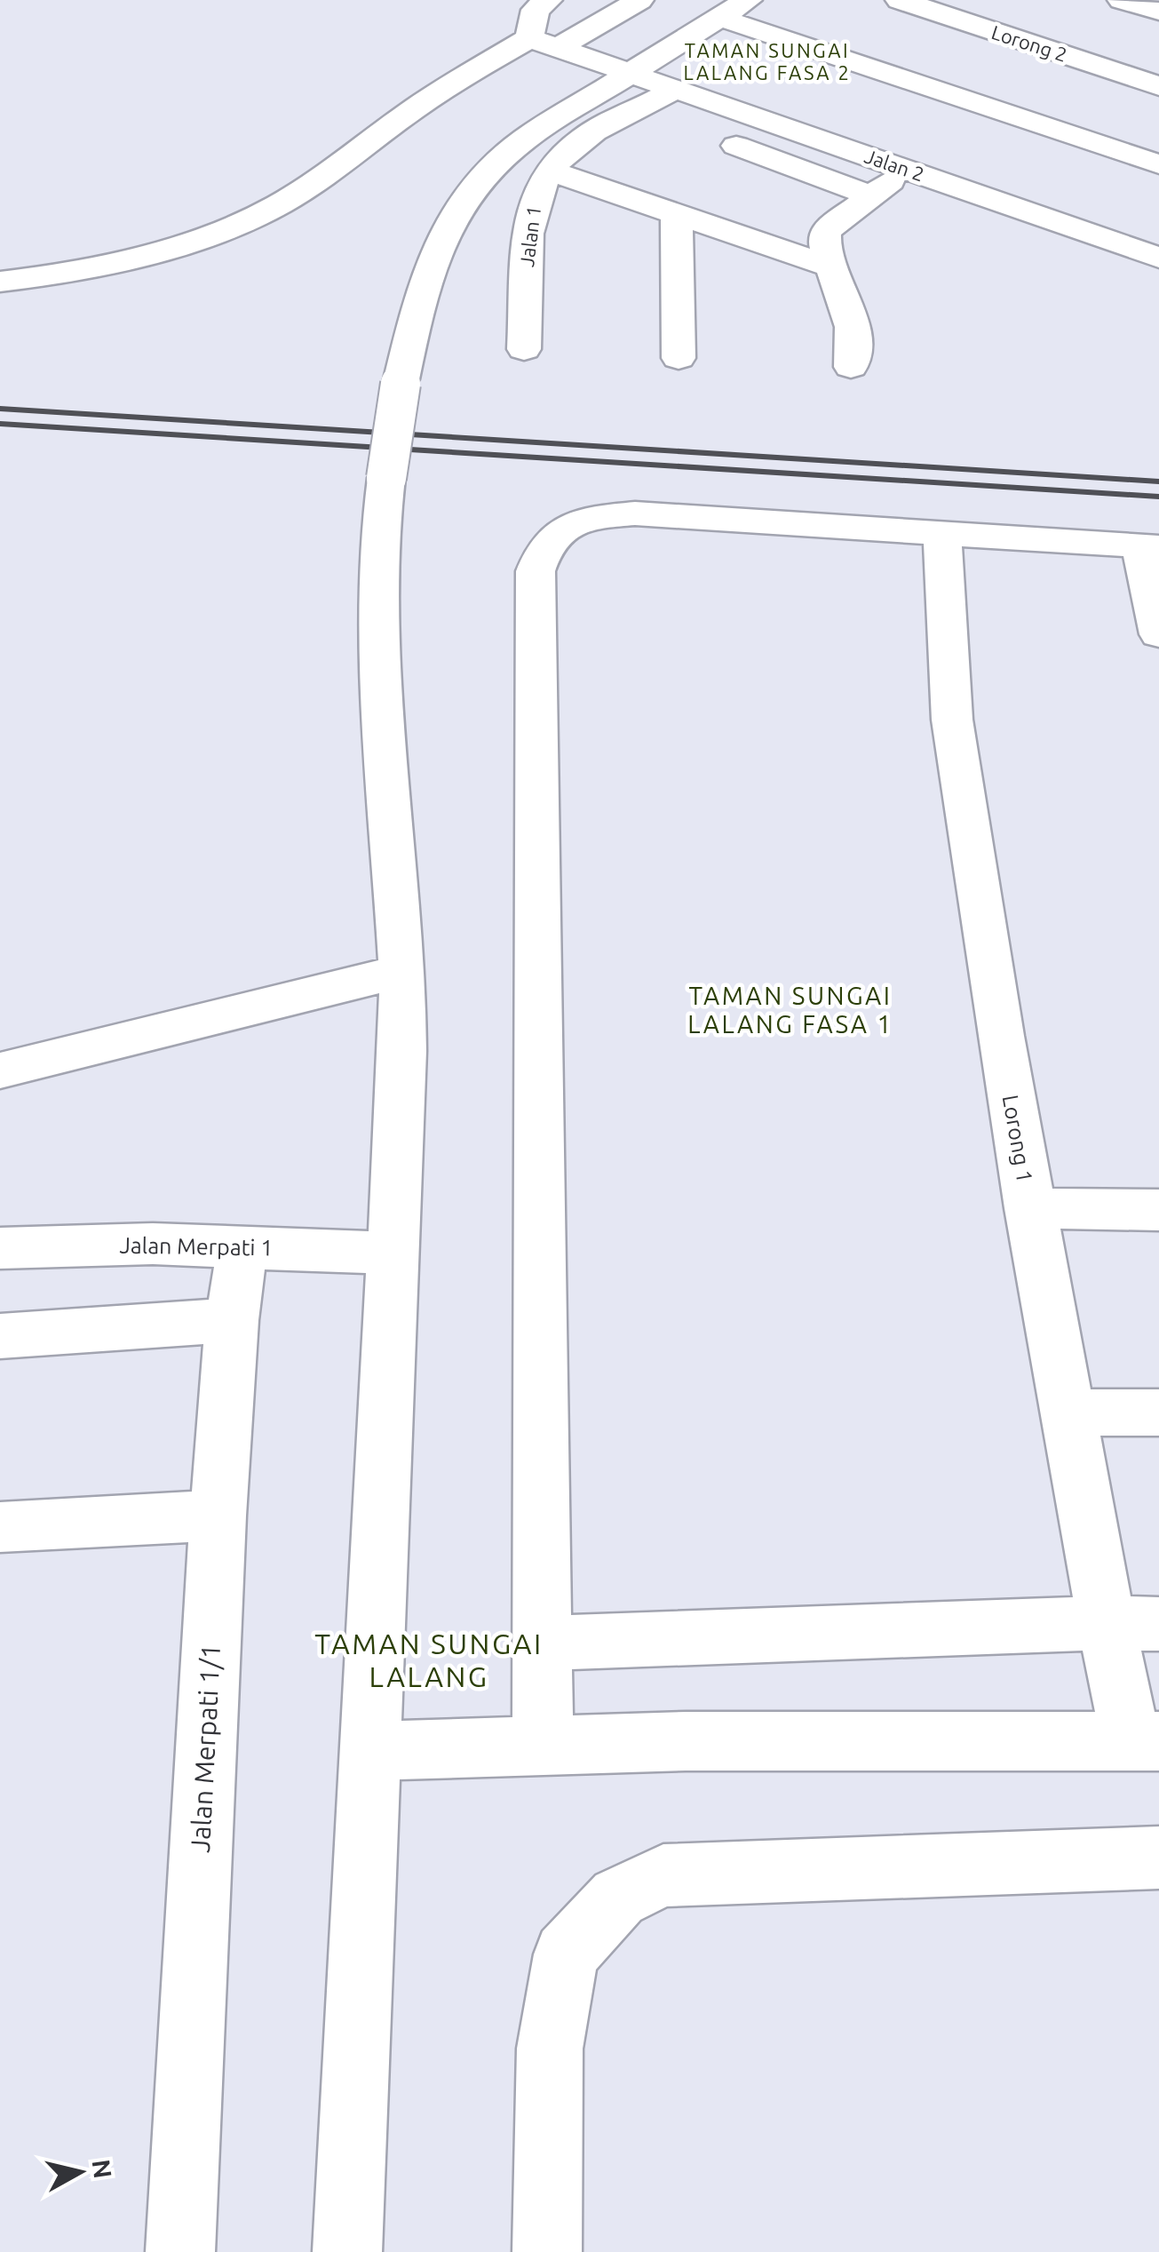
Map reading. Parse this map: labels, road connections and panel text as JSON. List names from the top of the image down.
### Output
{
  "streets": {
    "street": [
      "Lorong 2",
      "Jalan 2",
      "Jalan 1",
      "Lorong 1",
      "Jalan Merpati 1",
      "Jalan Merpati 1/1"
    ]
  },
  "crossings": [
    ["Jalan 2", "Jalan 1"],
    ["Jalan Merpati 1", "Jalan Merpati 1/1"]
  ],
  "districts": ["TAMAN SUNGAI LALANG FASA 2", "TAMAN SUNGAI LALANG FASA 1", "TAMAN SUNGAI LALANG"],
  "north": "right"
}
